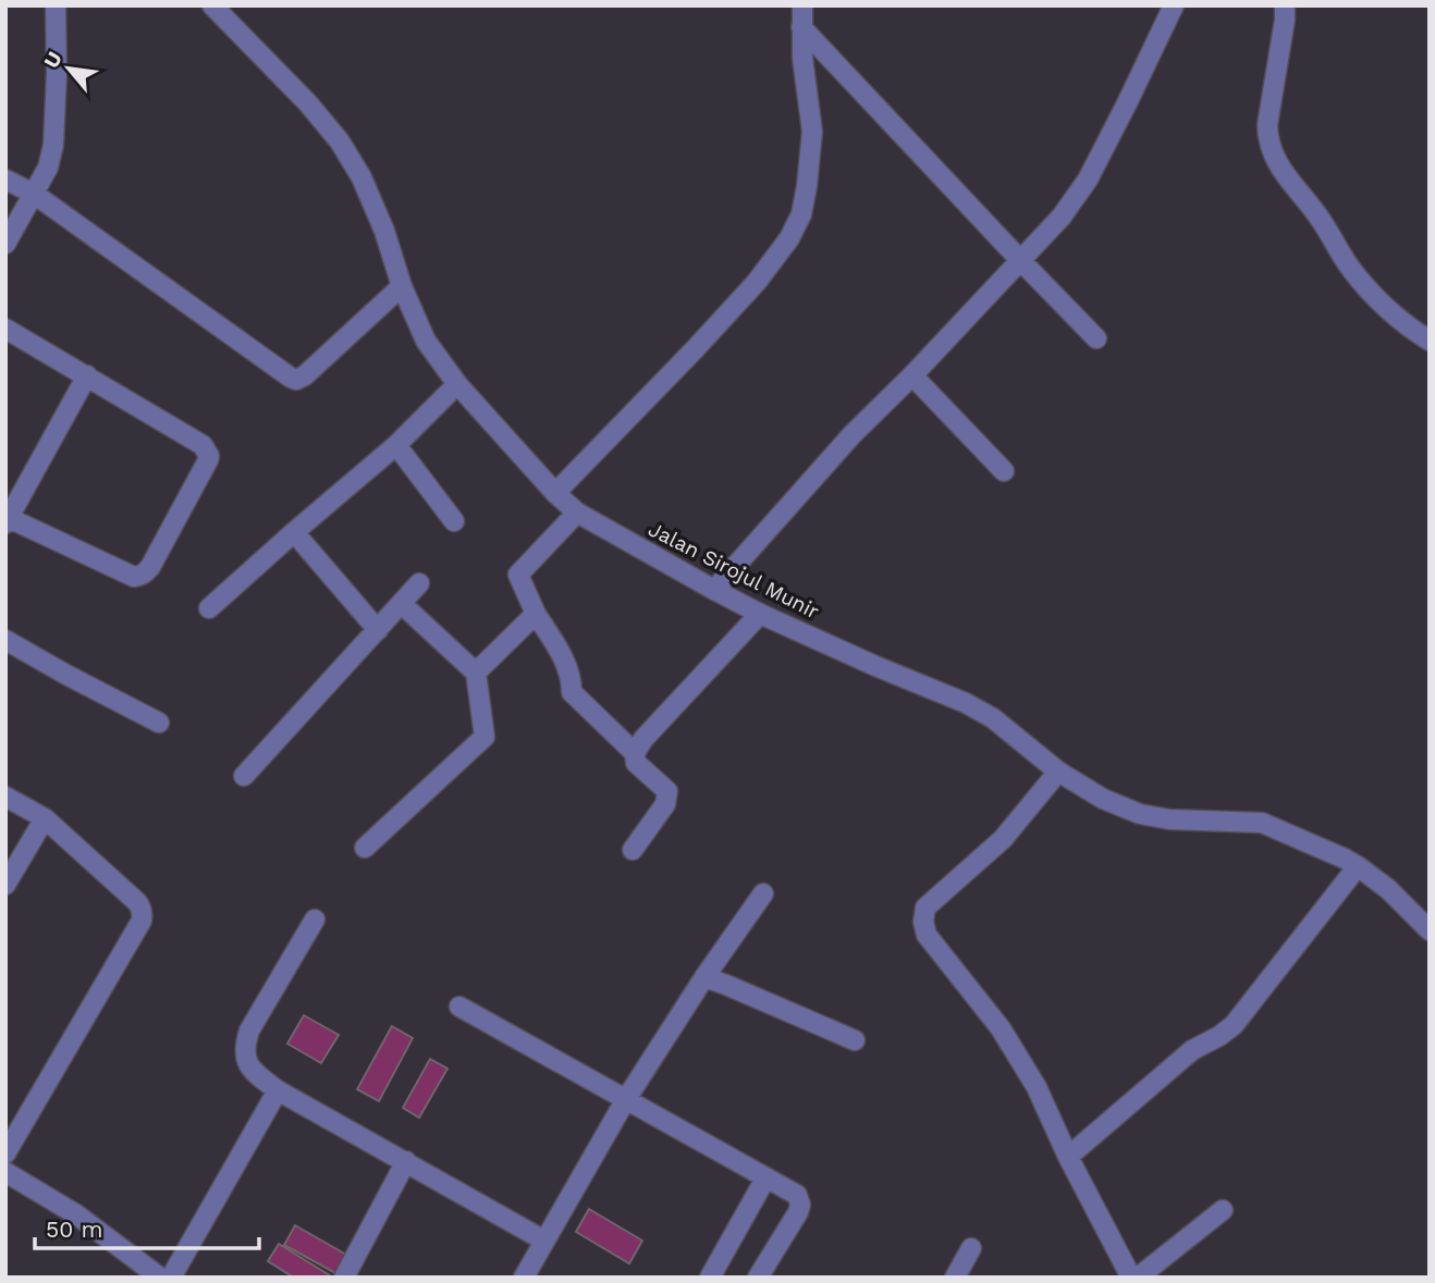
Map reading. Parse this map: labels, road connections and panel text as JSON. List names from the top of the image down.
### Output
{
  "streets": {
    "street": ["Jalan Sirojul Munir"]
  },
  "scale_bar": "50 m",
  "north": "top left"
}
